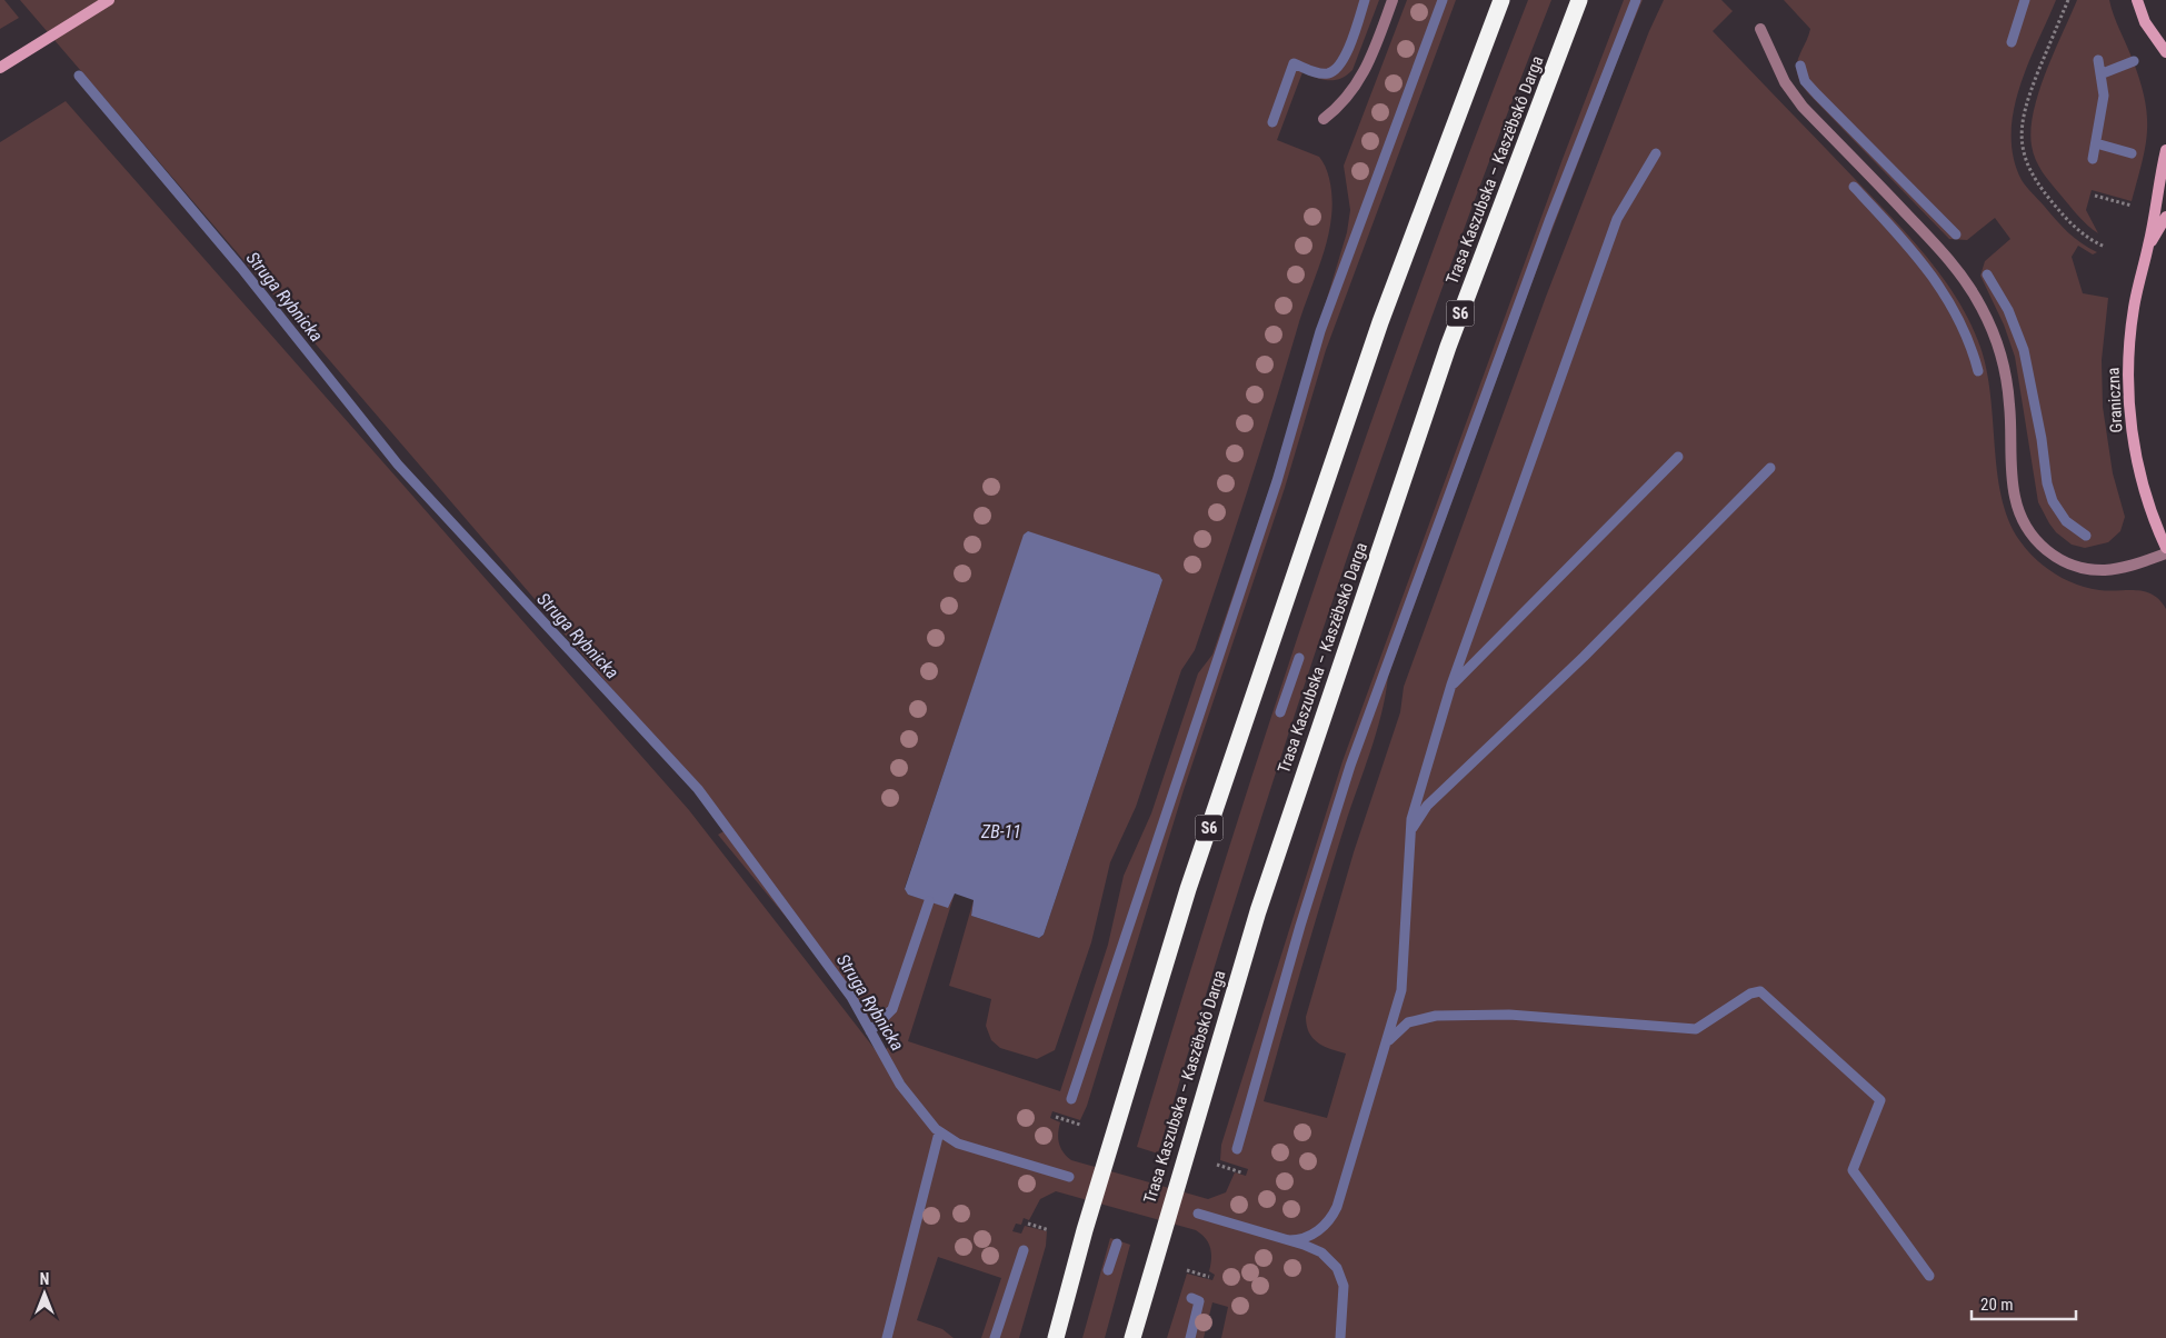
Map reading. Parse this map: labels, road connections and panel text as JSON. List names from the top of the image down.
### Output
{
  "streets": {
    "highway": ["Trasa Kaszubska – Kaszëbskô Darga", "S6"],
    "main road": ["Graniczna"]
  },
  "water": ["Struga Rybnicka", "ZB-11"],
  "scale_bar": "20 m",
  "north": "top"
}
